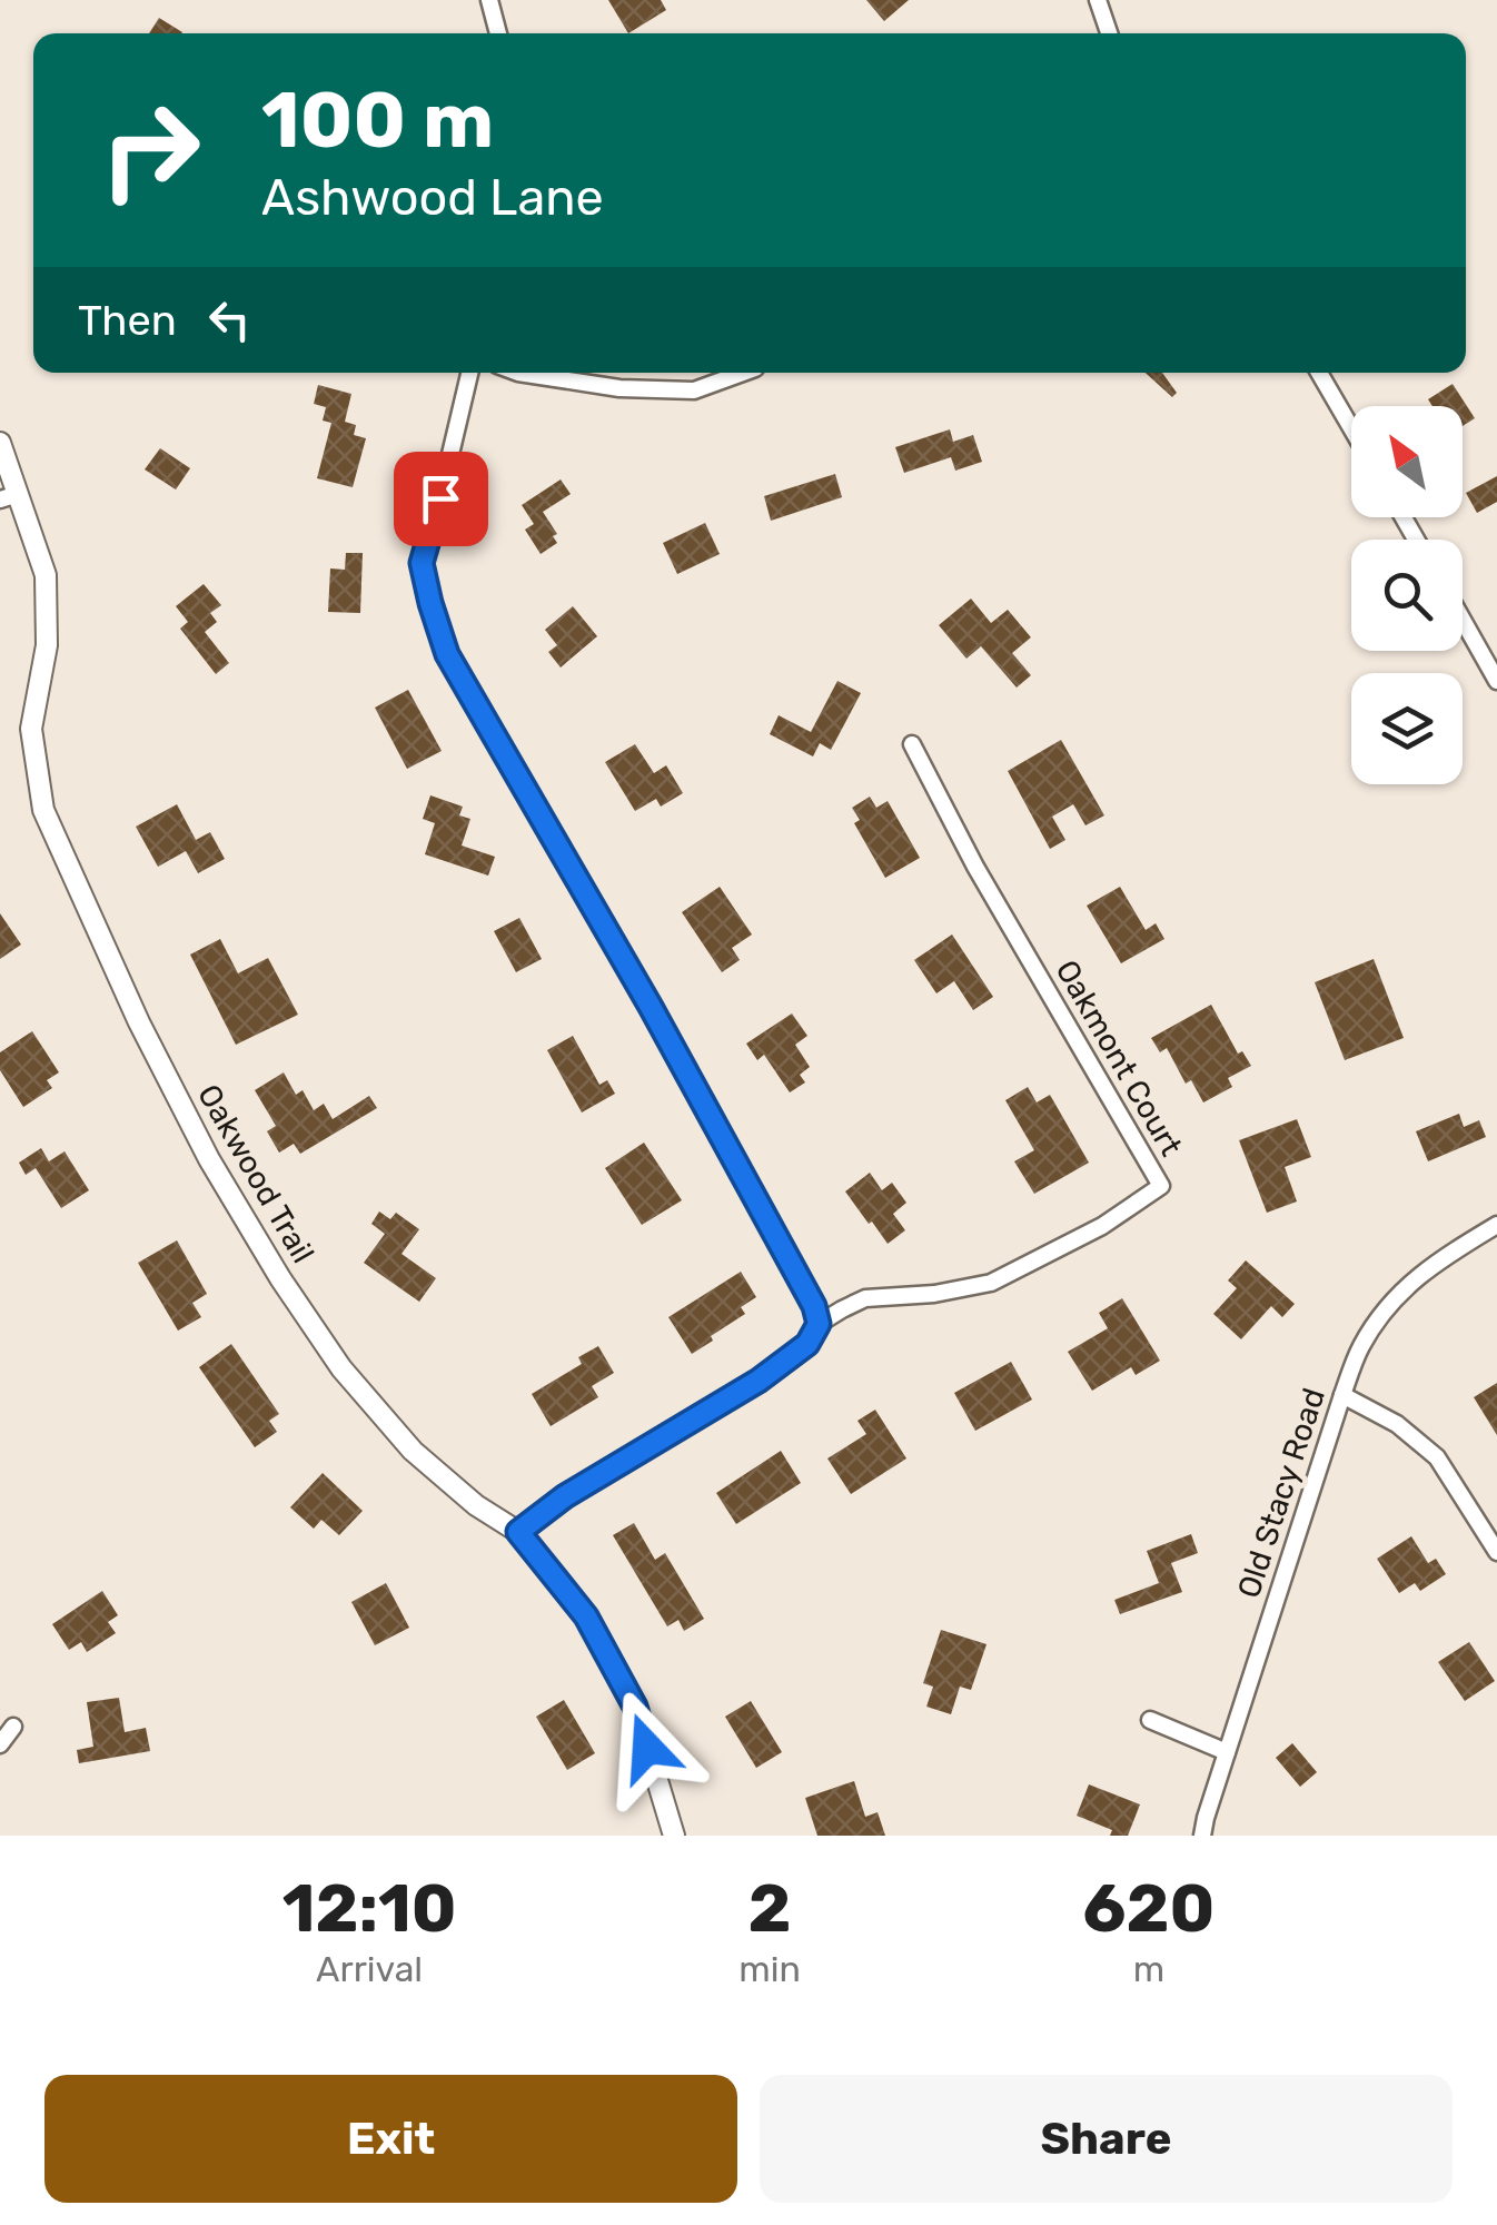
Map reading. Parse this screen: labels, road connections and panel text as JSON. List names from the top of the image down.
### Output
{
  "streets": {
    "street": ["Oakmont Court", "Oakwood Trail", "Old Stacy Road"]
  },
  "north": "top left",
  "page": {
    "turn": ["100 m", "Ashwood Lane"],
    "then": "Then",
    "eta": [
      "12:10",
      "Arrival",
      "2",
      "min",
      "620",
      "m"
    ],
    "buttons": ["Exit", "Share"]
  }
}
